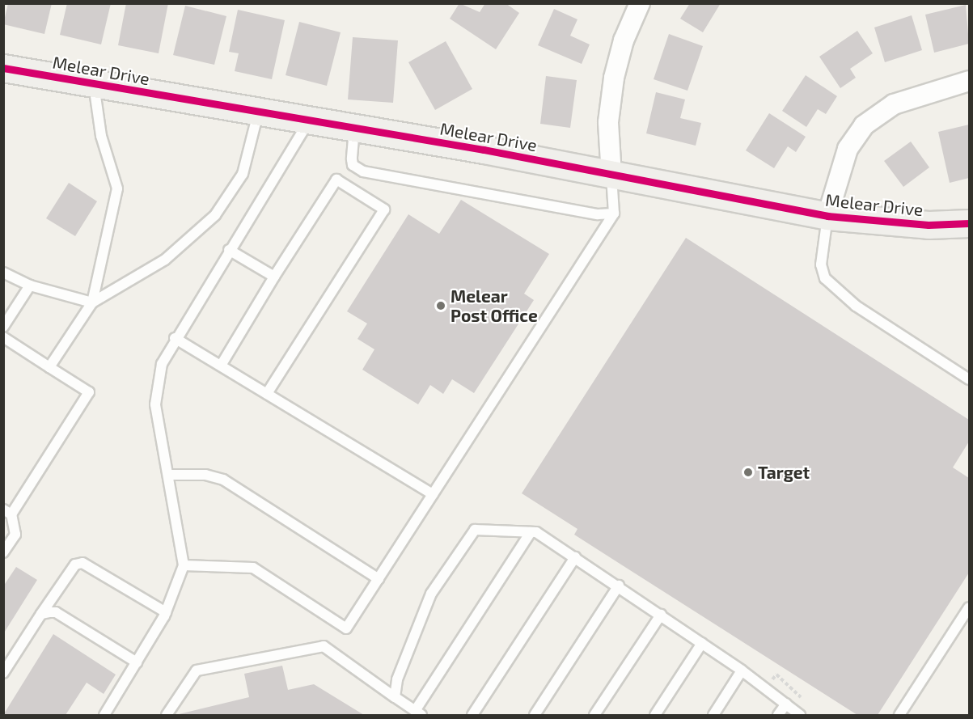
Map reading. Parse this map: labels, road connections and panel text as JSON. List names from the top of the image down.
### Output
{
  "streets": {
    "street": ["Melear Drive"]
  },
  "places": ["Melear Post Office", "Target"]
}
